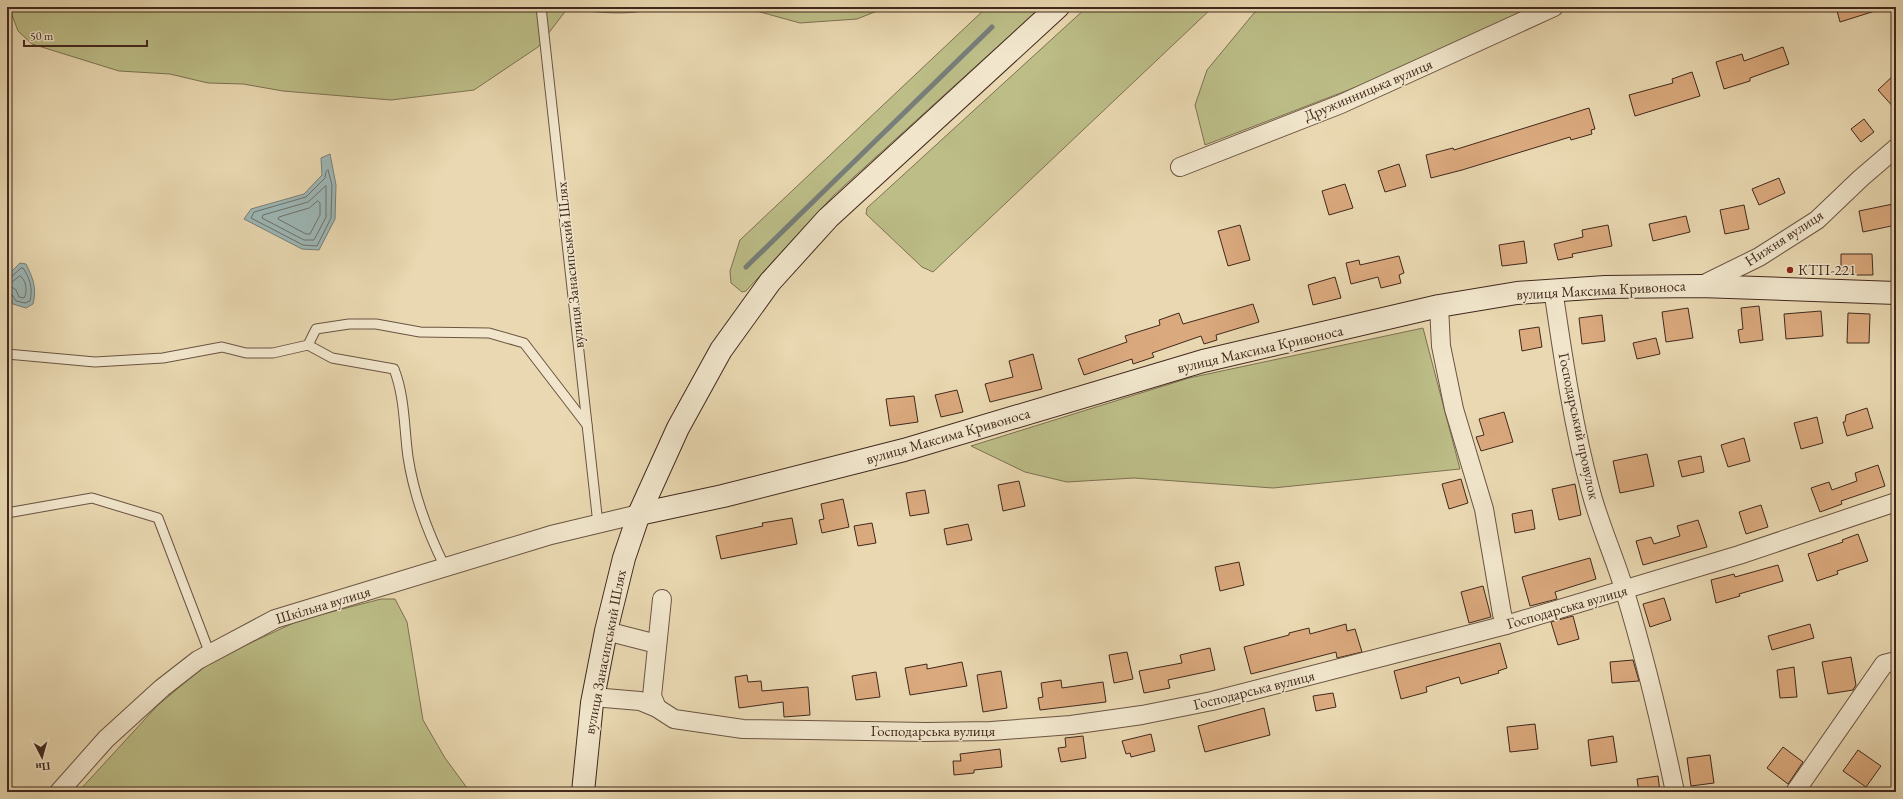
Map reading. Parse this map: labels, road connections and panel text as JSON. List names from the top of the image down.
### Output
{
  "streets": {
    "street": [
      "Дружинницька вулиця",
      "Нижня вулиця",
      "вулиця Занасипський Шлях",
      "вулиця Максима Кривоноса",
      "Господарський провулок",
      "Шкільна вулиця",
      "Господарська вулиця"
    ]
  },
  "crossings": [
    ["Нижня вулиця", "вулиця Максима Кривоноса"],
    ["вулиця Занасипський Шлях", "вулиця Максима Кривоноса"],
    ["вулиця Занасипський Шлях", "Шкільна вулиця"],
    ["вулиця Занасипський Шлях", "Господарська вулиця"],
    ["вулиця Максима Кривоноса", "Господарський провулок"],
    ["вулиця Максима Кривоноса", "Шкільна вулиця"],
    ["Господарський провулок", "Господарська вулиця"]
  ],
  "places": ["КТП-221"],
  "scale_bar": "50 m",
  "north": "bottom"
}
